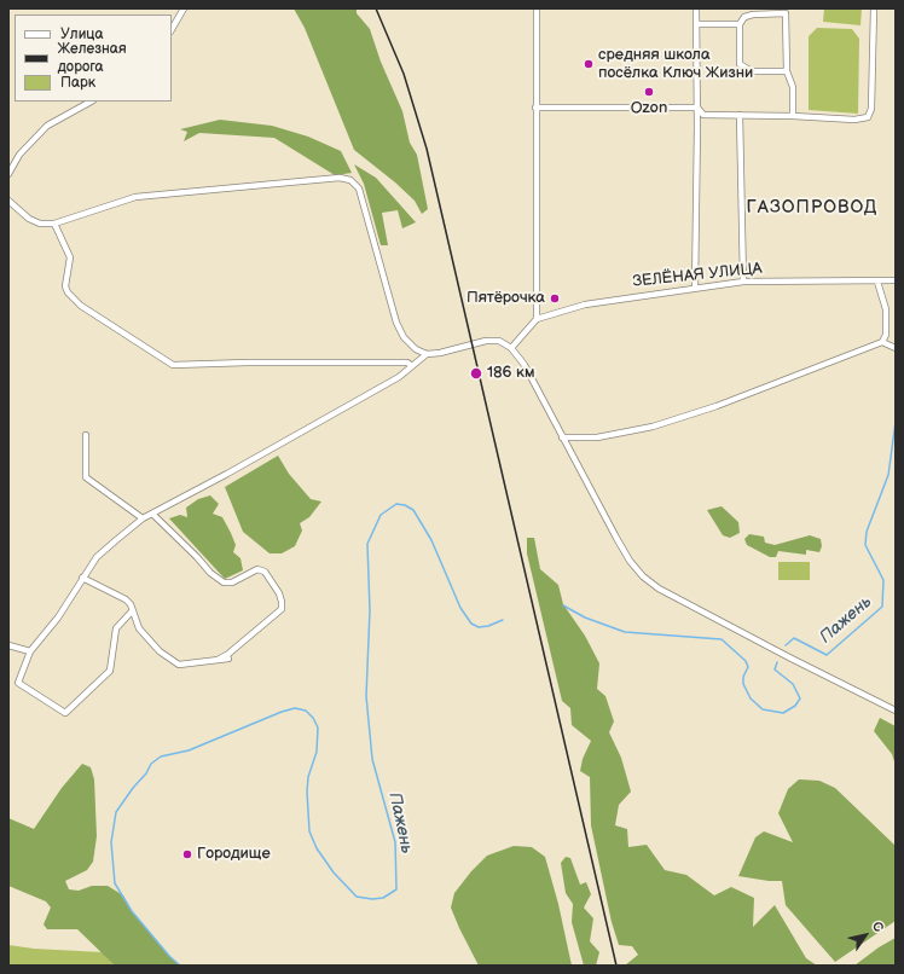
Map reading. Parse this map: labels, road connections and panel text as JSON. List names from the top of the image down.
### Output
{
  "streets": {
    "street": ["ЗЕЛЁНАЯ УЛИЦА"]
  },
  "districts": ["ГАЗОПРОВОД"],
  "water": ["Пажень"],
  "places": [
    "средняя школа посёлка Ключ Жизни",
    "Ozon",
    "Пятёрочка",
    "186 км",
    "Городище"
  ],
  "legend": ["Улица", "Железная дорога", "Парк"],
  "north": "top right"
}
